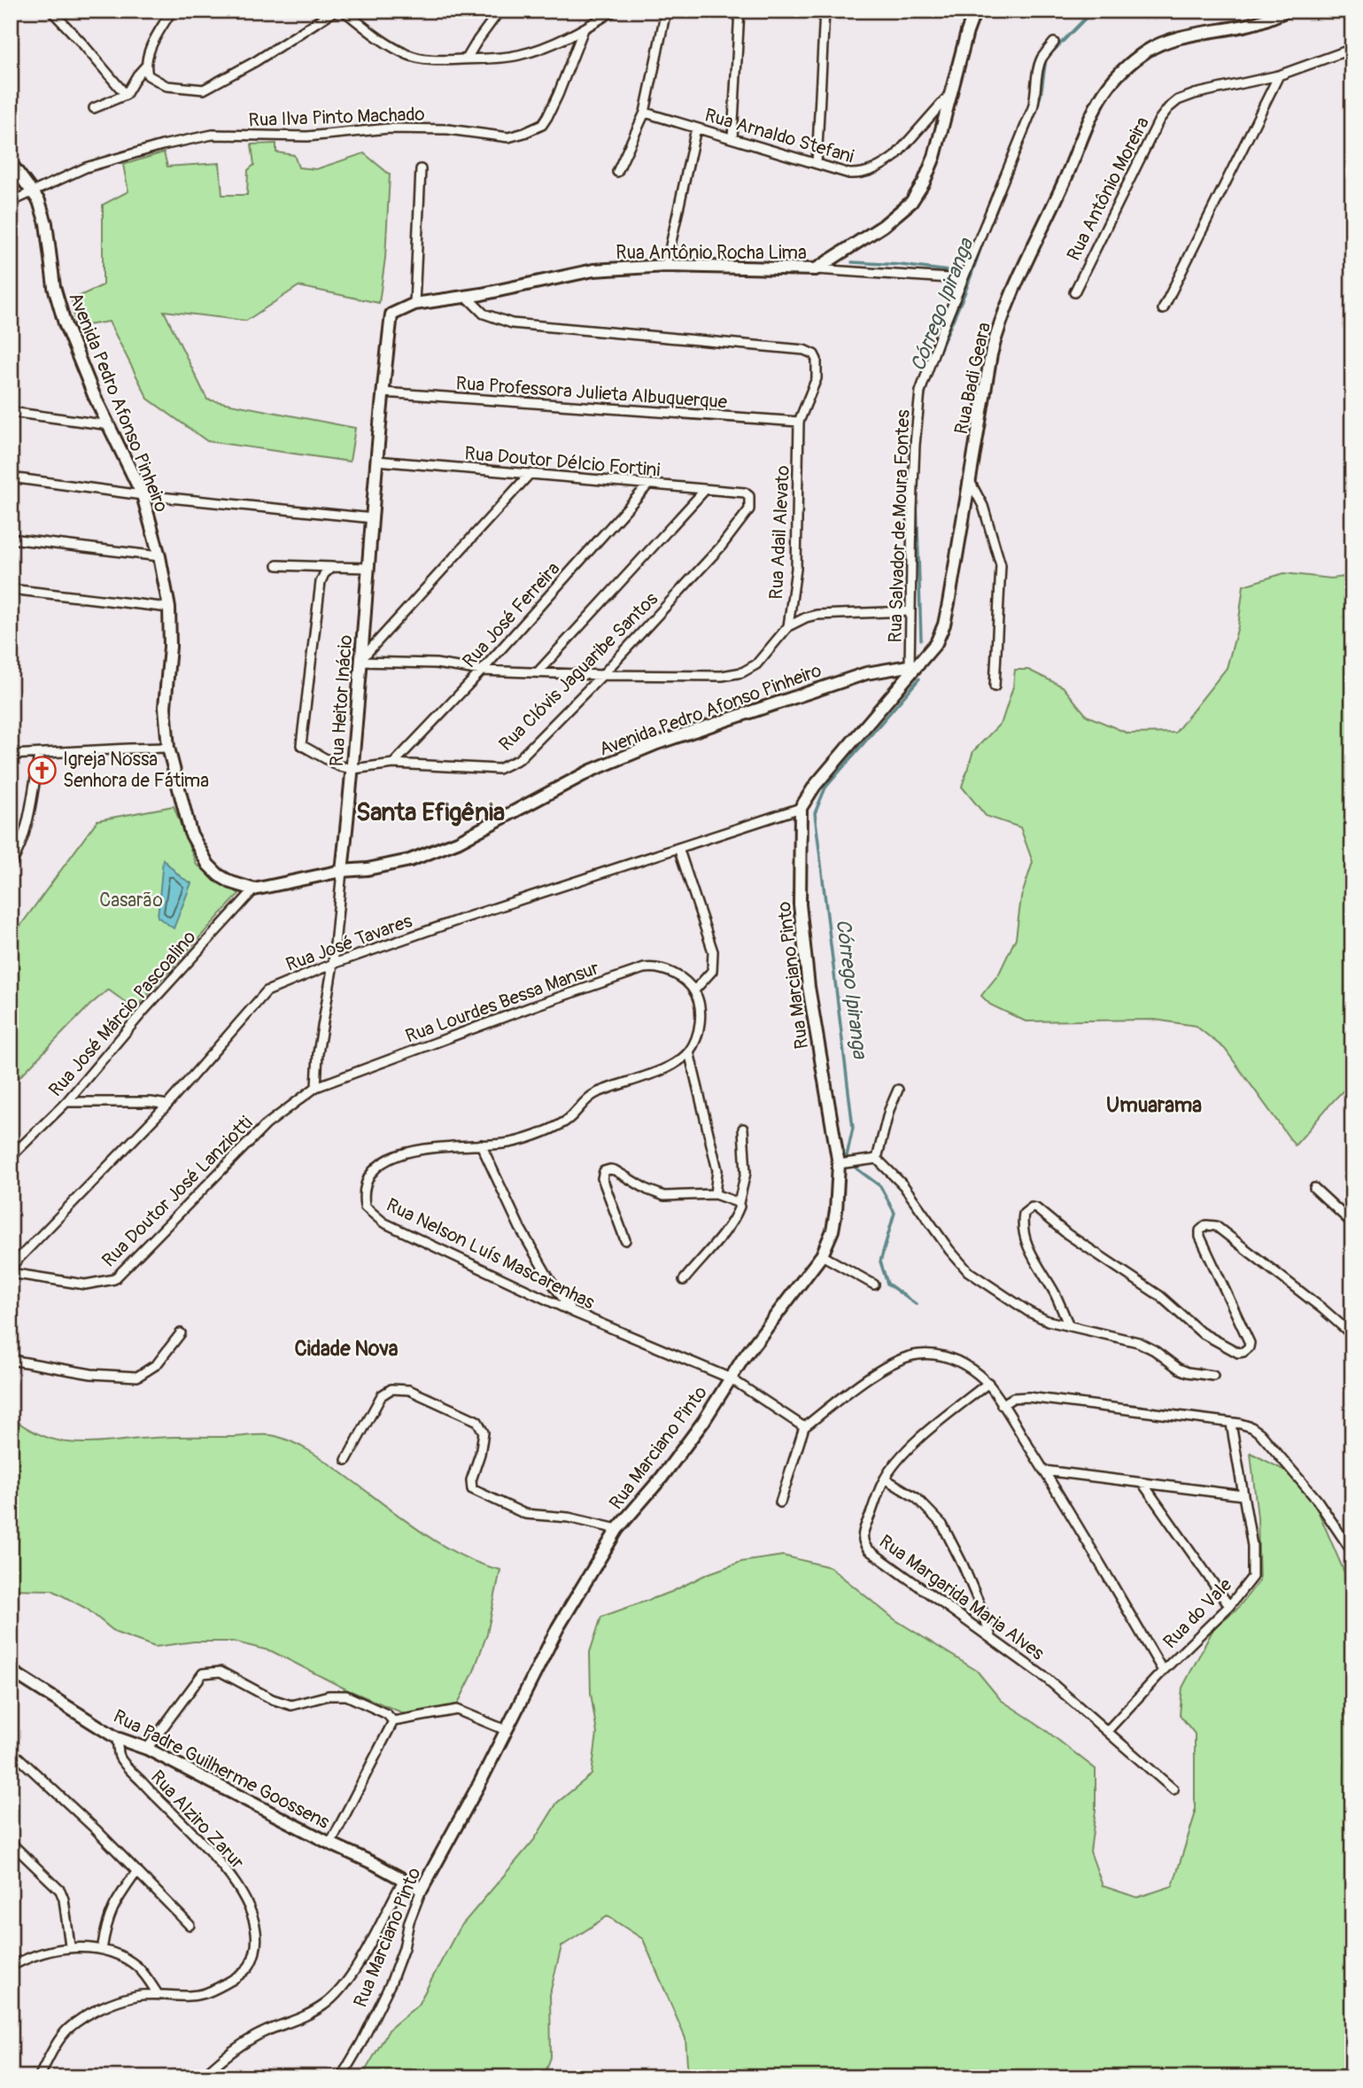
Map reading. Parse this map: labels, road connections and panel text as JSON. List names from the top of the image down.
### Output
{
  "streets": {
    "street": [
      "Rua Ilva Pinto Machado",
      "Rua Arnaldo Stefani",
      "Rua Antônio Moreira",
      "Rua Antônio Rocha Lima",
      "Rua Badi Geara",
      "Rua Professora Julieta Albuquerque",
      "Avenida Pedro Afonso Pinheiro",
      "Rua Doutor Délcio Fortini",
      "Rua Salvador de Moura Fontes",
      "Rua Adail Alevato",
      "Rua José Ferreira",
      "Rua Clóvis Jaguaribe Santos",
      "Rua Heitor Inácio",
      "Rua José Tavares",
      "Rua Marciano Pinto",
      "Rua Lourdes Bessa Mansur",
      "Rua José Márcio Pascoalino",
      "Rua Doutor José Lanziotti",
      "Rua Nelson Luís Mascarenhas",
      "Rua Margarida Maria Alves",
      "Rua do Vale",
      "Rua Padre Guilherme Goossens",
      "Rua Alziro Zarur"
    ]
  },
  "crossings": [
    ["Rua Ilva Pinto Machado", "Avenida Pedro Afonso Pinheiro"],
    ["Rua Antônio Rocha Lima", "Rua Salvador de Moura Fontes"],
    ["Rua Antônio Rocha Lima", "Rua Adail Alevato"],
    ["Rua Antônio Rocha Lima", "Rua Heitor Inácio"],
    ["Rua Badi Geara", "Avenida Pedro Afonso Pinheiro"],
    ["Rua Badi Geara", "Rua Salvador de Moura Fontes"],
    ["Rua Badi Geara", "Rua José Tavares"],
    ["Rua Badi Geara", "Rua Marciano Pinto"],
    ["Rua Professora Julieta Albuquerque", "Rua Adail Alevato"],
    ["Rua Professora Julieta Albuquerque", "Rua Heitor Inácio"],
    ["Avenida Pedro Afonso Pinheiro", "Rua Salvador de Moura Fontes"],
    ["Avenida Pedro Afonso Pinheiro", "Rua Heitor Inácio"],
    ["Avenida Pedro Afonso Pinheiro", "Rua José Márcio Pascoalino"],
    ["Rua Doutor Délcio Fortini", "Rua José Ferreira"],
    ["Rua Doutor Délcio Fortini", "Rua Clóvis Jaguaribe Santos"],
    ["Rua Doutor Délcio Fortini", "Rua Heitor Inácio"],
    ["Rua Adail Alevato", "Rua José Ferreira"],
    ["Rua Adail Alevato", "Rua Clóvis Jaguaribe Santos"],
    ["Rua Adail Alevato", "Rua Heitor Inácio"],
    ["Rua José Ferreira", "Rua Clóvis Jaguaribe Santos"],
    ["Rua Clóvis Jaguaribe Santos", "Rua Heitor Inácio"],
    ["Rua Heitor Inácio", "Rua José Tavares"],
    ["Rua Heitor Inácio", "Rua Lourdes Bessa Mansur"],
    ["Rua Heitor Inácio", "Rua Doutor José Lanziotti"],
    ["Rua José Tavares", "Rua Marciano Pinto"],
    ["Rua Marciano Pinto", "Rua Nelson Luís Mascarenhas"],
    ["Rua Marciano Pinto", "Rua Padre Guilherme Goossens"],
    ["Rua Lourdes Bessa Mansur", "Rua Doutor José Lanziotti"],
    ["Rua Margarida Maria Alves", "Rua do Vale"],
    ["Rua Padre Guilherme Goossens", "Rua Alziro Zarur"]
  ],
  "districts": ["Santa Efigênia", "Umuarama", "Cidade Nova"],
  "water": ["Córrego Ipiranga"],
  "parks": ["Casarão"],
  "places": {
    "church": ["Igreja Nossa Senhora de Fátima"]
  }
}
